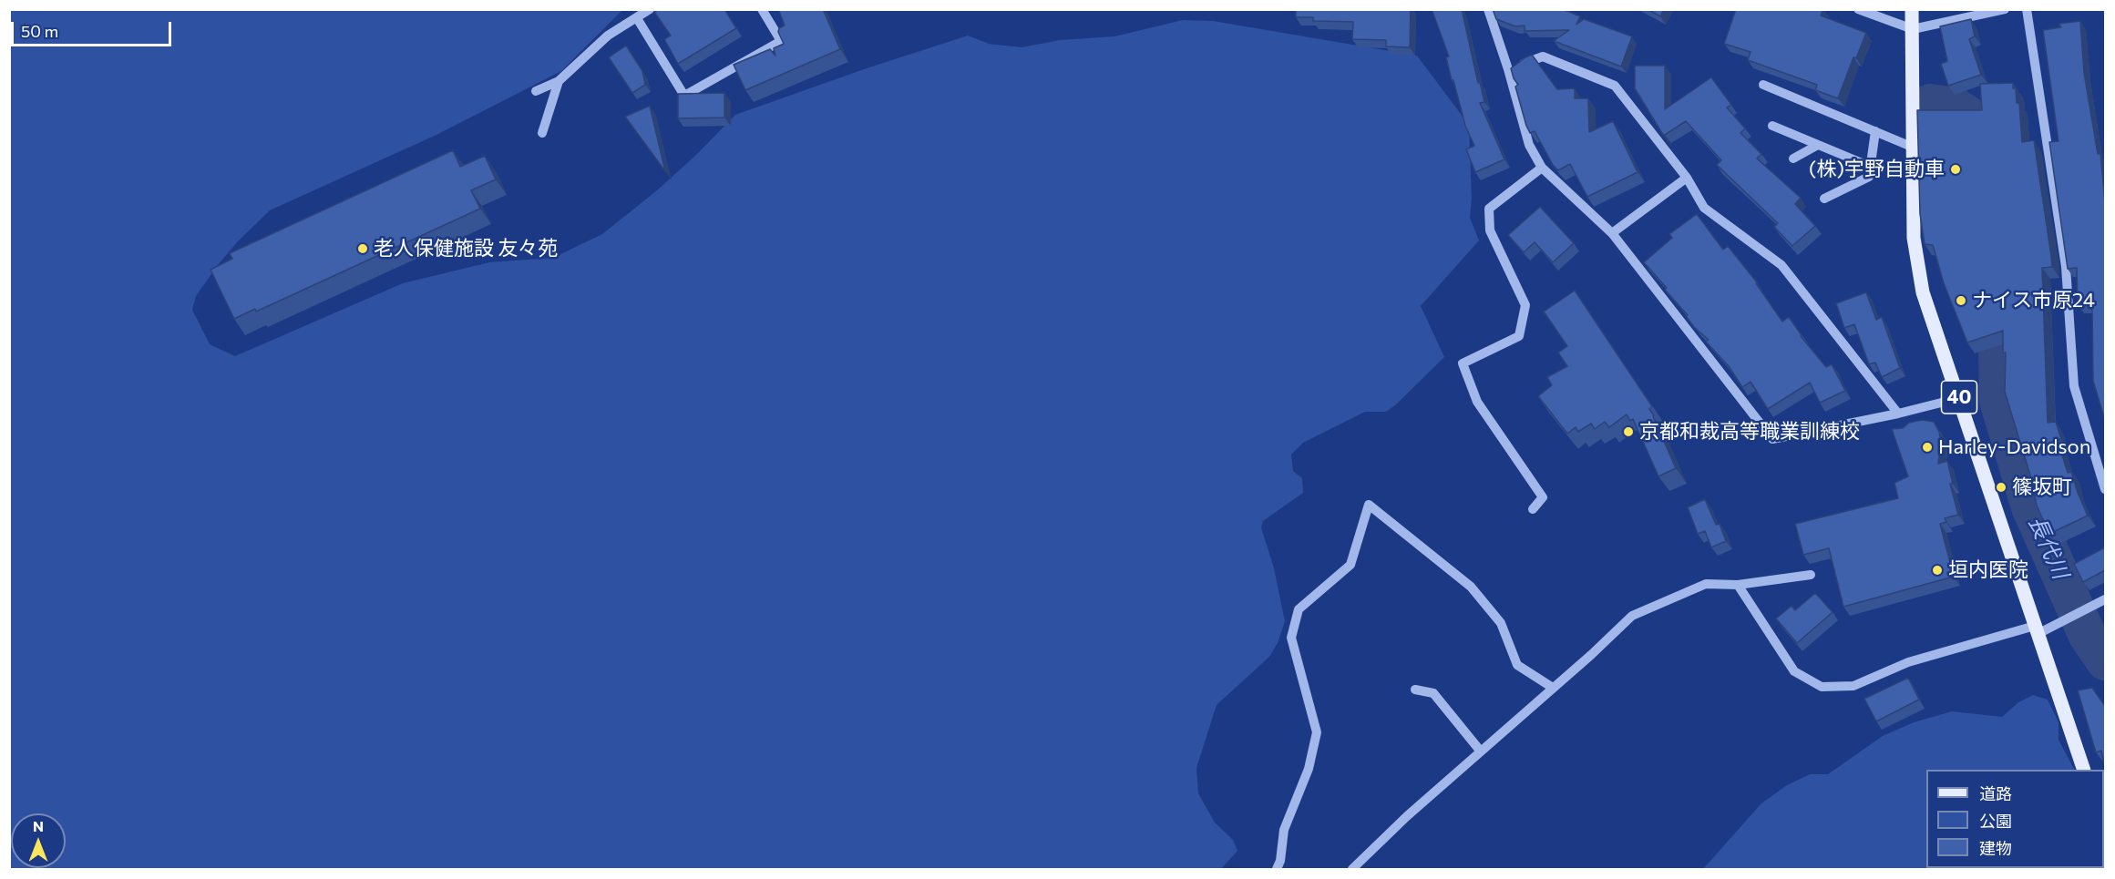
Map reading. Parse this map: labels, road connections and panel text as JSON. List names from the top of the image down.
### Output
{
  "streets": {
    "main road": ["40"]
  },
  "water": ["長代川"],
  "places": [
    "(株)宇野自動車",
    "老人保健施設 友々苑",
    "ナイス市原24",
    "京都和裁高等職業訓練校",
    "Harley-Davidson",
    "篠坂町",
    "垣内医院"
  ],
  "legend": ["道路", "公園", "建物"],
  "scale_bar": "50 m",
  "north": "top"
}
